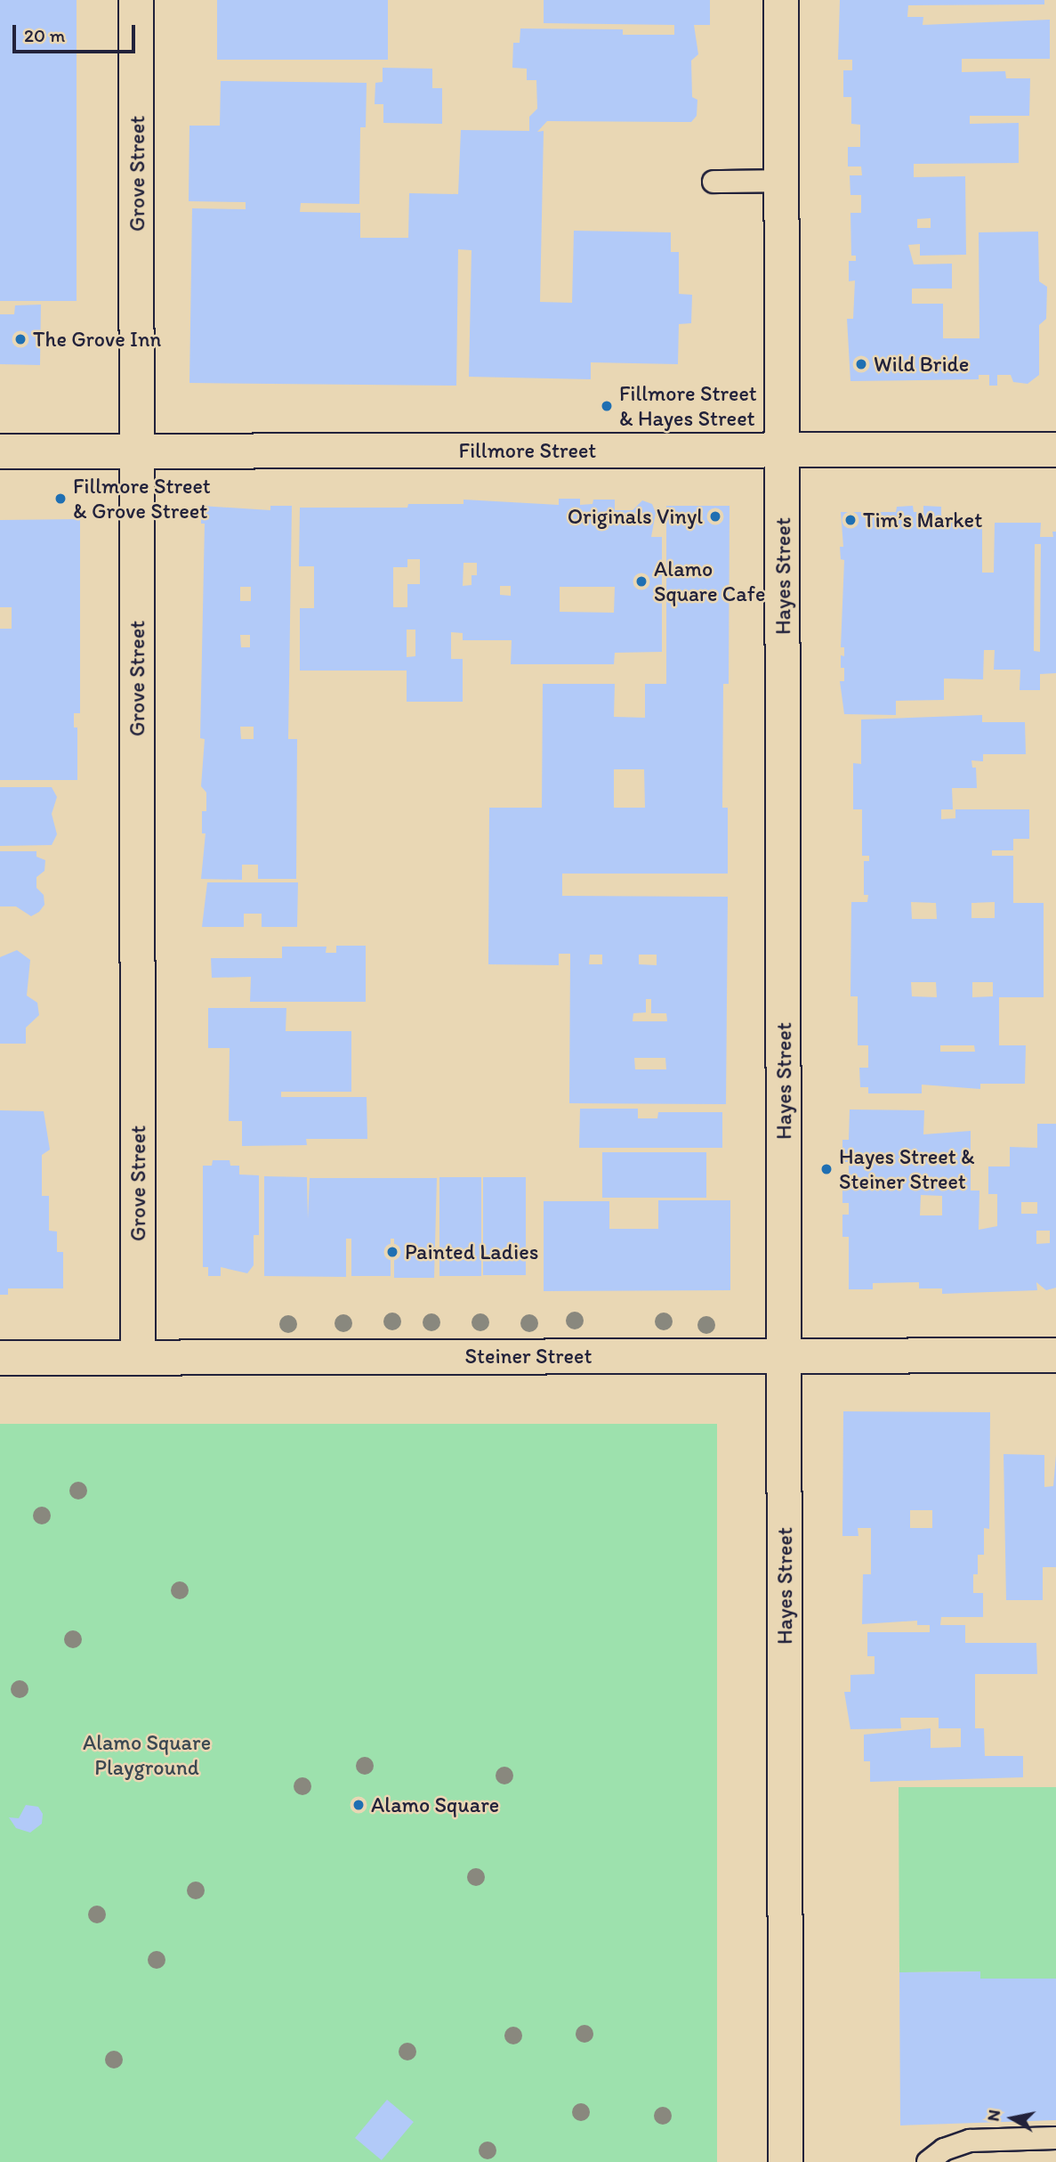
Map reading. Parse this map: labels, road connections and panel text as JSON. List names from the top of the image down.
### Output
{
  "streets": {
    "street": [
      "Grove Street",
      "Fillmore Street",
      "Hayes Street",
      "Steiner Street"
    ]
  },
  "crossings": [
    ["Grove Street", "Fillmore Street"],
    ["Grove Street", "Steiner Street"],
    ["Fillmore Street", "Hayes Street"],
    ["Hayes Street", "Steiner Street"]
  ],
  "parks": ["Alamo Square Playground"],
  "places": [
    "The Grove Inn",
    "Wild Bride",
    "Fillmore Street & Hayes Street",
    "Fillmore Street & Grove Street",
    "Originals Vinyl",
    "Tim’s Market",
    "Alamo Square Cafe",
    "Hayes Street & Steiner Street",
    "Painted Ladies",
    "Alamo Square"
  ],
  "scale_bar": "20 m",
  "north": "left"
}
